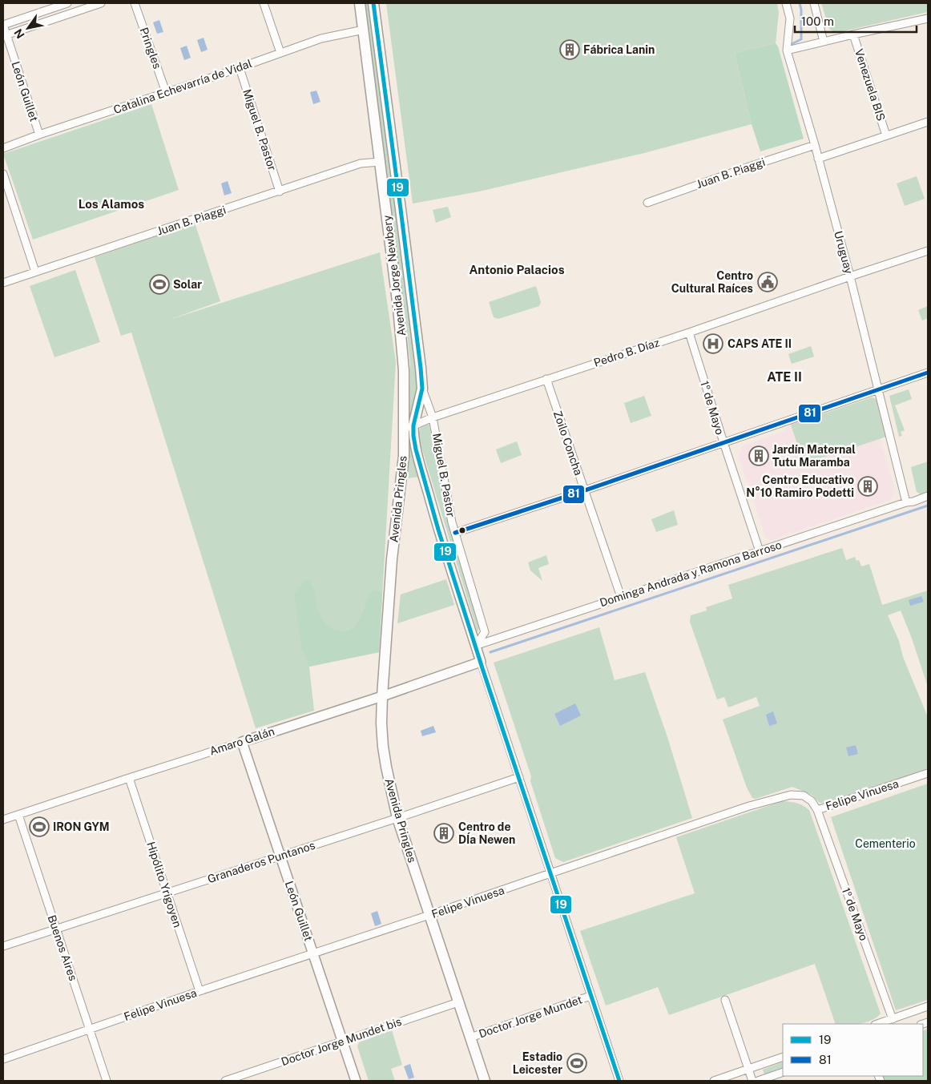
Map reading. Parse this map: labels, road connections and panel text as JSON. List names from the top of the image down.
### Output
{
  "streets": {
    "main road": ["Avenida Jorge Newbery", "Avenida Pringles"],
    "street": [
      "Pringles",
      "Venezuela BIS",
      "Catalina Echevarría de Vidal",
      "León Guillet",
      "Miguel B. Pastor",
      "Juan B. Piaggi",
      "Uruguay",
      "Pedro B. Díaz",
      "1º de Mayo",
      "Zoilo Concha",
      "Dominga Andrada y Ramona Barroso",
      "Amaro Galán",
      "Felipe Vinuesa",
      "Granaderos Puntanos",
      "Hipólito Yrigoyen",
      "Buenos Aires",
      "Doctor Jorge Mundet",
      "Doctor Jorge Mundet bis"
    ]
  },
  "crossings": [
    ["Pringles", "Catalina Echevarría de Vidal"],
    ["Catalina Echevarría de Vidal", "León Guillet"],
    ["Catalina Echevarría de Vidal", "Miguel B. Pastor"],
    ["Catalina Echevarría de Vidal", "Avenida Jorge Newbery"],
    ["León Guillet", "Amaro Galán"],
    ["León Guillet", "Felipe Vinuesa"],
    ["León Guillet", "Granaderos Puntanos"],
    ["León Guillet", "Doctor Jorge Mundet bis"],
    ["Miguel B. Pastor", "Juan B. Piaggi"],
    ["Miguel B. Pastor", "Avenida Jorge Newbery"],
    ["Miguel B. Pastor", "Pedro B. Díaz"],
    ["Miguel B. Pastor", "Dominga Andrada y Ramona Barroso"],
    ["Miguel B. Pastor", "Amaro Galán"],
    ["Miguel B. Pastor", "Felipe Vinuesa"],
    ["Miguel B. Pastor", "Granaderos Puntanos"],
    ["Miguel B. Pastor", "Doctor Jorge Mundet"],
    ["Juan B. Piaggi", "Uruguay"],
    ["Juan B. Piaggi", "Avenida Jorge Newbery"],
    ["Uruguay", "Pedro B. Díaz"],
    ["Uruguay", "Dominga Andrada y Ramona Barroso"],
    ["Avenida Jorge Newbery", "Pedro B. Díaz"],
    ["Avenida Jorge Newbery", "Avenida Pringles"],
    ["Pedro B. Díaz", "1º de Mayo"],
    ["Pedro B. Díaz", "Zoilo Concha"],
    ["Pedro B. Díaz", "Avenida Pringles"],
    ["1º de Mayo", "Dominga Andrada y Ramona Barroso"],
    ["1º de Mayo", "Felipe Vinuesa"],
    ["Zoilo Concha", "Dominga Andrada y Ramona Barroso"],
    ["Avenida Pringles", "Amaro Galán"],
    ["Avenida Pringles", "Felipe Vinuesa"],
    ["Avenida Pringles", "Granaderos Puntanos"],
    ["Avenida Pringles", "Doctor Jorge Mundet"],
    ["Avenida Pringles", "Doctor Jorge Mundet bis"],
    ["Amaro Galán", "Hipólito Yrigoyen"],
    ["Amaro Galán", "Buenos Aires"],
    ["Felipe Vinuesa", "Hipólito Yrigoyen"],
    ["Felipe Vinuesa", "Buenos Aires"],
    ["Granaderos Puntanos", "Hipólito Yrigoyen"],
    ["Granaderos Puntanos", "Buenos Aires"]
  ],
  "districts": ["Los Alamos", "Antonio Palacios", "ATE II"],
  "parks": ["Cementerio"],
  "places": {
    "building": [
      "Fábrica Lanin",
      "Jardín Maternal Tutu Maramba",
      "Centro Educativo N°10 Ramiro Podetti",
      "Centro de DÍa Newen"
    ],
    "public building": ["Centro Cultural Raíces"],
    "sports": ["Solar", "IRON GYM", "Estadio Leicester"],
    "hospital": ["CAPS ATE II"]
  },
  "lines": ["transit line 19", "transit line 81"],
  "legend": ["19", "81"],
  "scale_bar": "100 m",
  "north": "bottom left"
}
